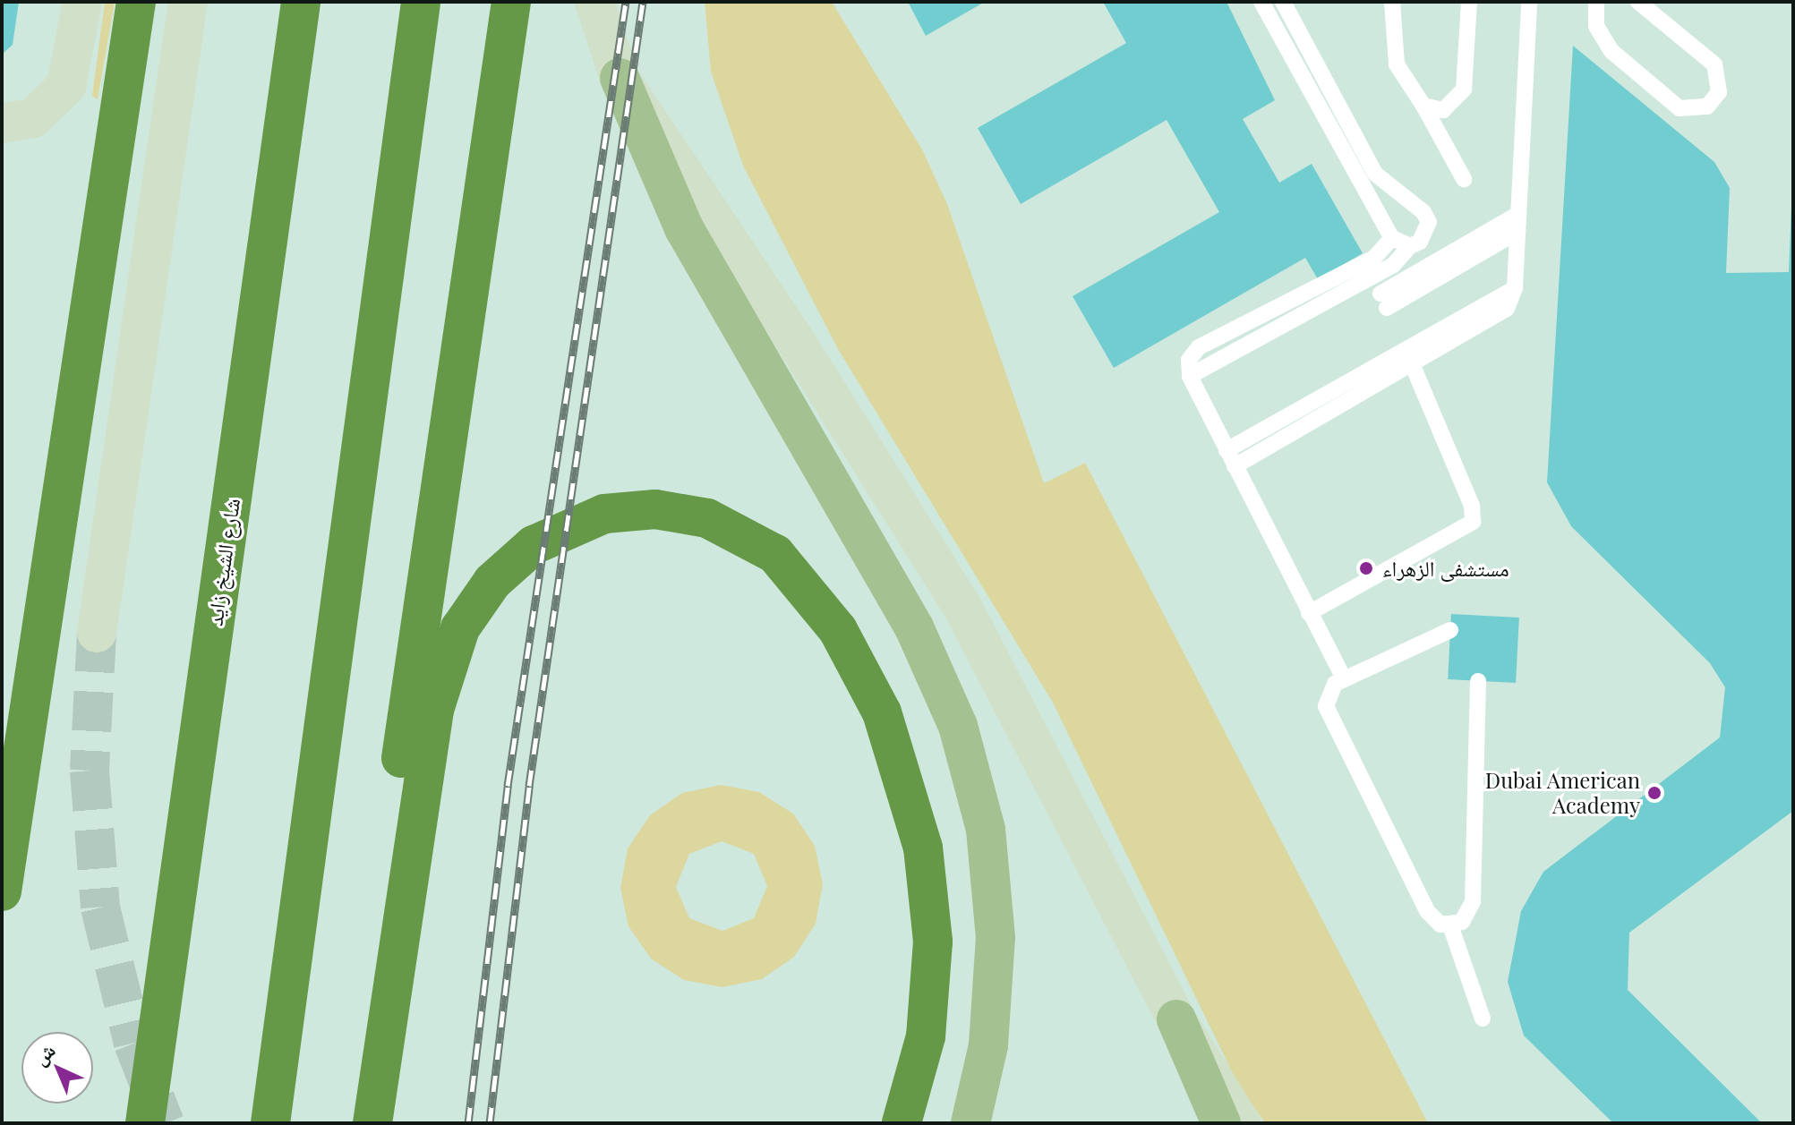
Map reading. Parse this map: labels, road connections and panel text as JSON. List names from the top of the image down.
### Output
{
  "streets": {
    "highway": ["شارع الشيخ زايد"]
  },
  "places": ["مستشفى الزهراء", "Dubai American Academy"],
  "north": "top left"
}
